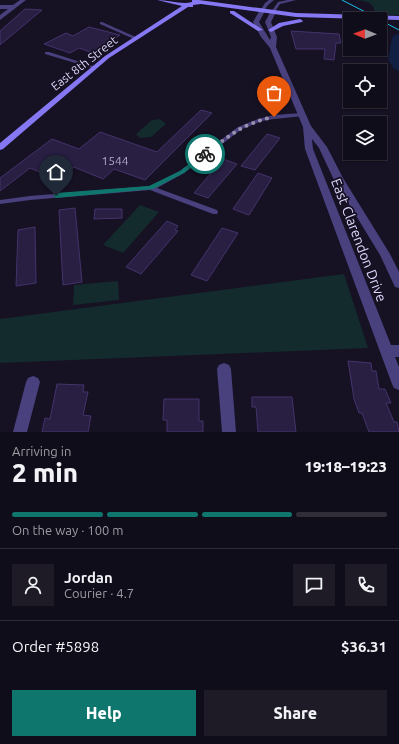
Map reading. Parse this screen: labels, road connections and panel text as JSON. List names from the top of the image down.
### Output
{
  "streets": {
    "main road": ["East 8th Street"],
    "street": ["East Clarendon Drive"]
  },
  "house_numbers": ["1544"],
  "north": "left",
  "page": {
    "heading": ["2 min", "Arriving in", "19:18–19:23"],
    "panel": [
      "Jordan",
      "Courier · 4.7",
      "Order #5898",
      "$36.31"
    ],
    "bar": "On the way · 100 m",
    "buttons": ["Help", "Share"]
  }
}
